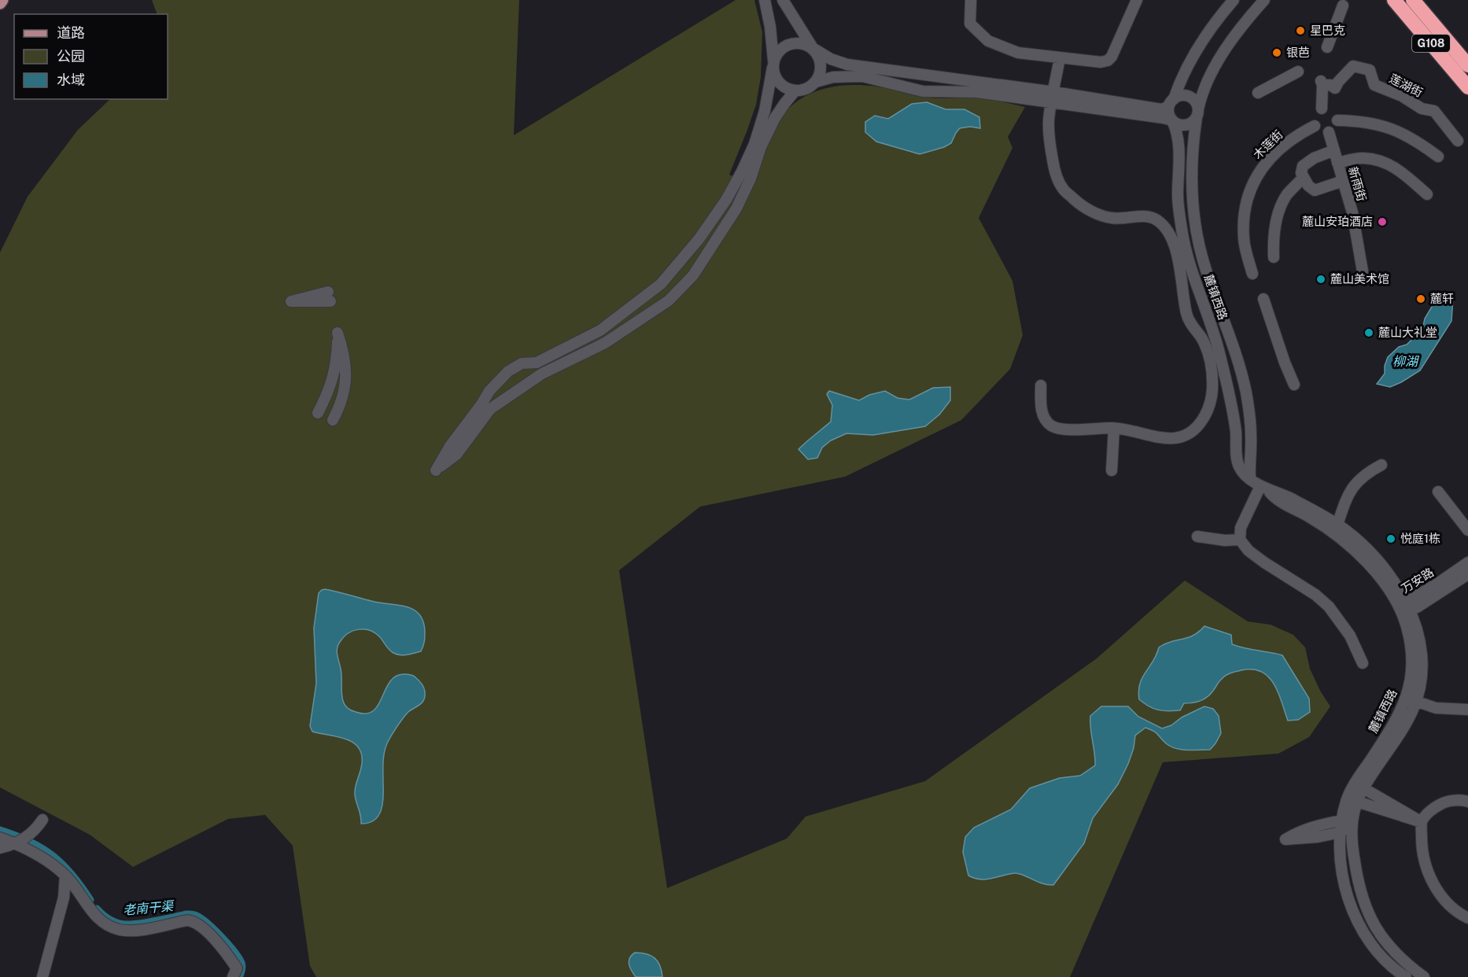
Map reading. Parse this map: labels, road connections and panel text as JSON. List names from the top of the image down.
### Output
{
  "streets": {
    "highway": ["G108"],
    "street": [
      "莲湖街",
      "木莲街",
      "新雨街",
      "麓镇西路",
      "万安路"
    ]
  },
  "crossings": [
    ["麓镇西路", "万安路"]
  ],
  "water": ["柳湖", "老南干渠"],
  "places": [
    "星巴克",
    "银芭",
    "麓山安珀酒店",
    "麓山美术馆",
    "麓轩",
    "麓山大礼堂",
    "悦庭1栋"
  ],
  "legend": ["道路", "公园", "水域"]
}
